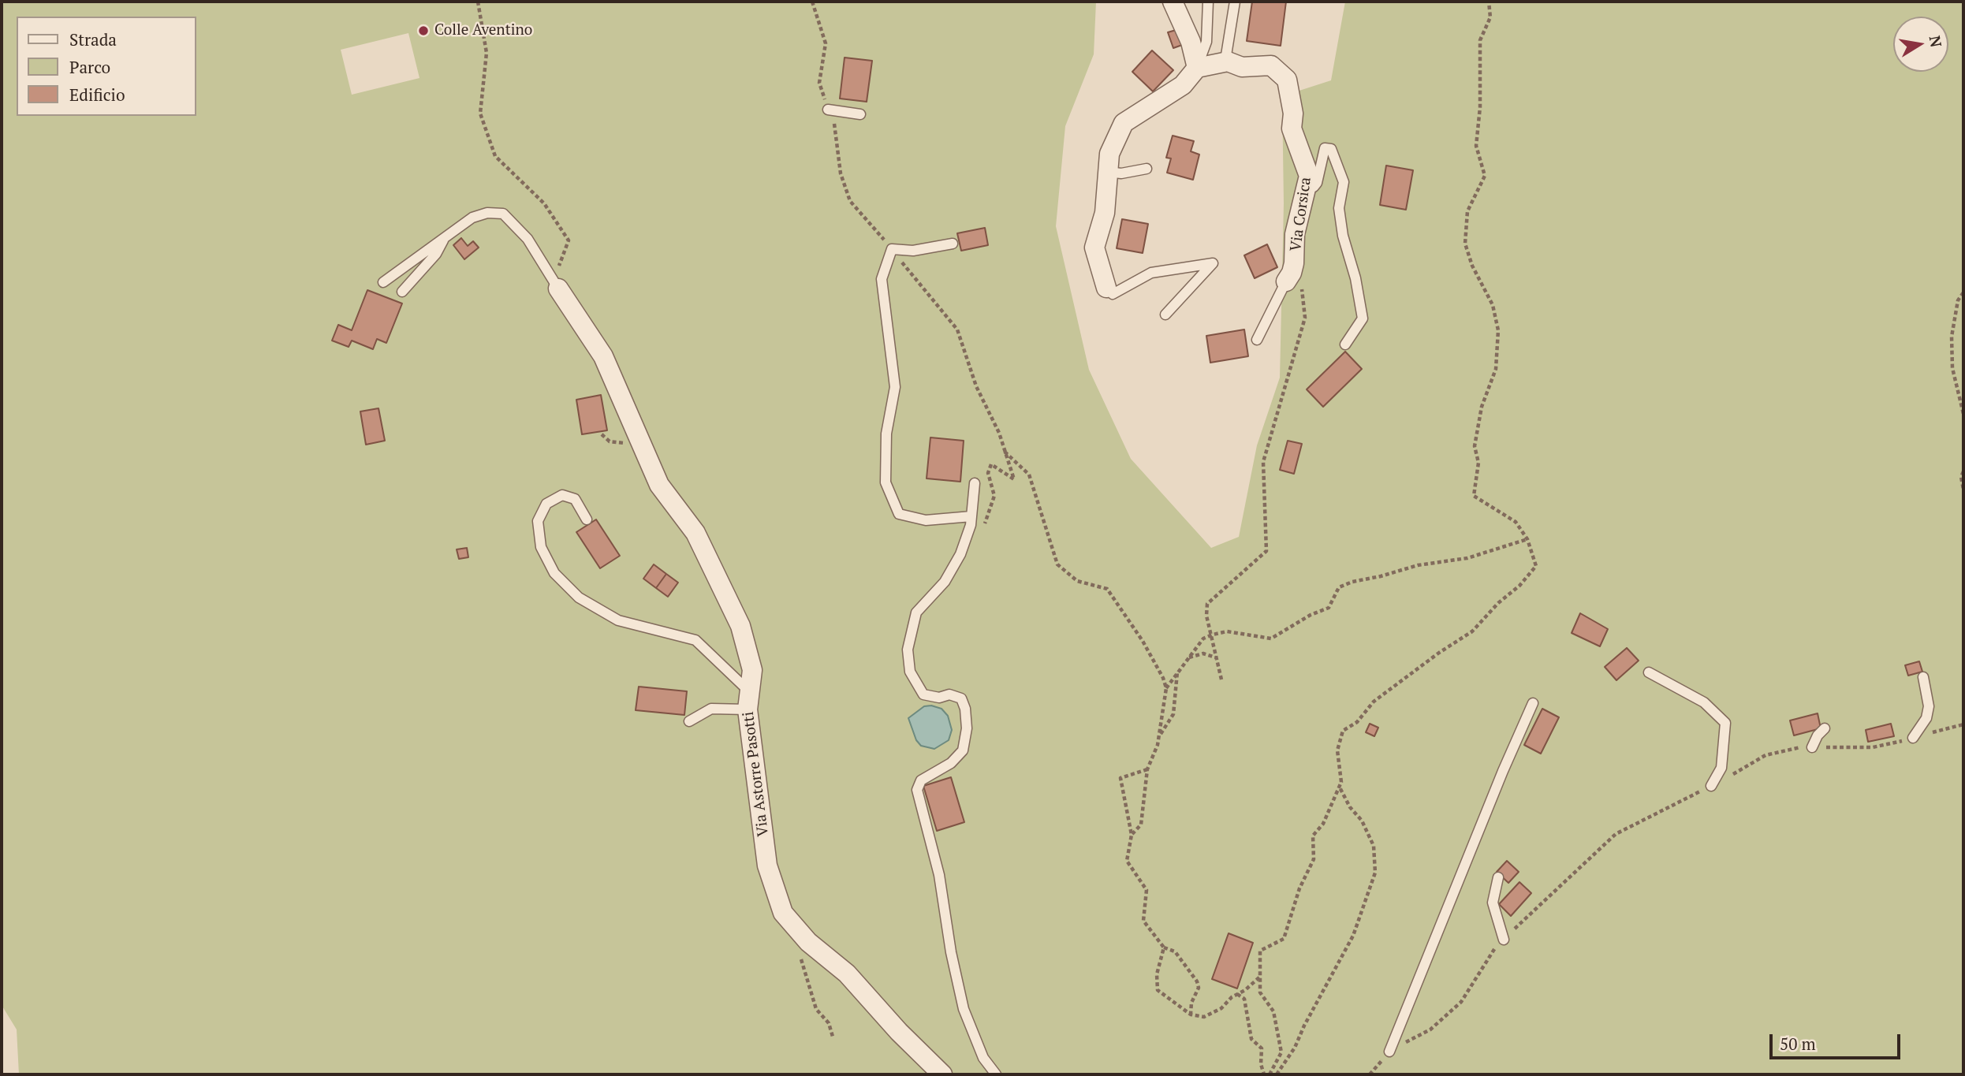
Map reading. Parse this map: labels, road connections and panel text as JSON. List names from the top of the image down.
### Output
{
  "streets": {
    "street": ["Via Corsica", "Via Astorre Pasotti"]
  },
  "places": ["Colle Aventino"],
  "legend": ["Strada", "Parco", "Edificio"],
  "scale_bar": "50 m",
  "north": "right"
}
